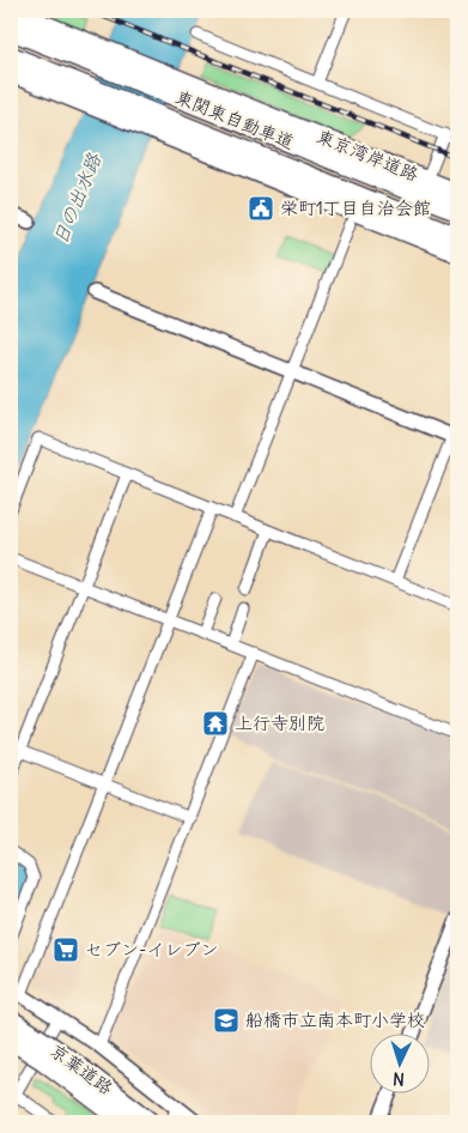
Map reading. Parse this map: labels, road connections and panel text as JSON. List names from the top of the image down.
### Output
{
  "streets": {
    "highway": ["東関東自動車道", "東京湾岸道路", "京葉道路"]
  },
  "water": ["日の出水路"],
  "places": {
    "public building": ["栄町1丁目自治会館"],
    "temple": ["上行寺別院"],
    "supermarket": ["セブン-イレブン"],
    "school or university": ["船橋市立南本町小学校"]
  },
  "north": "bottom"
}
